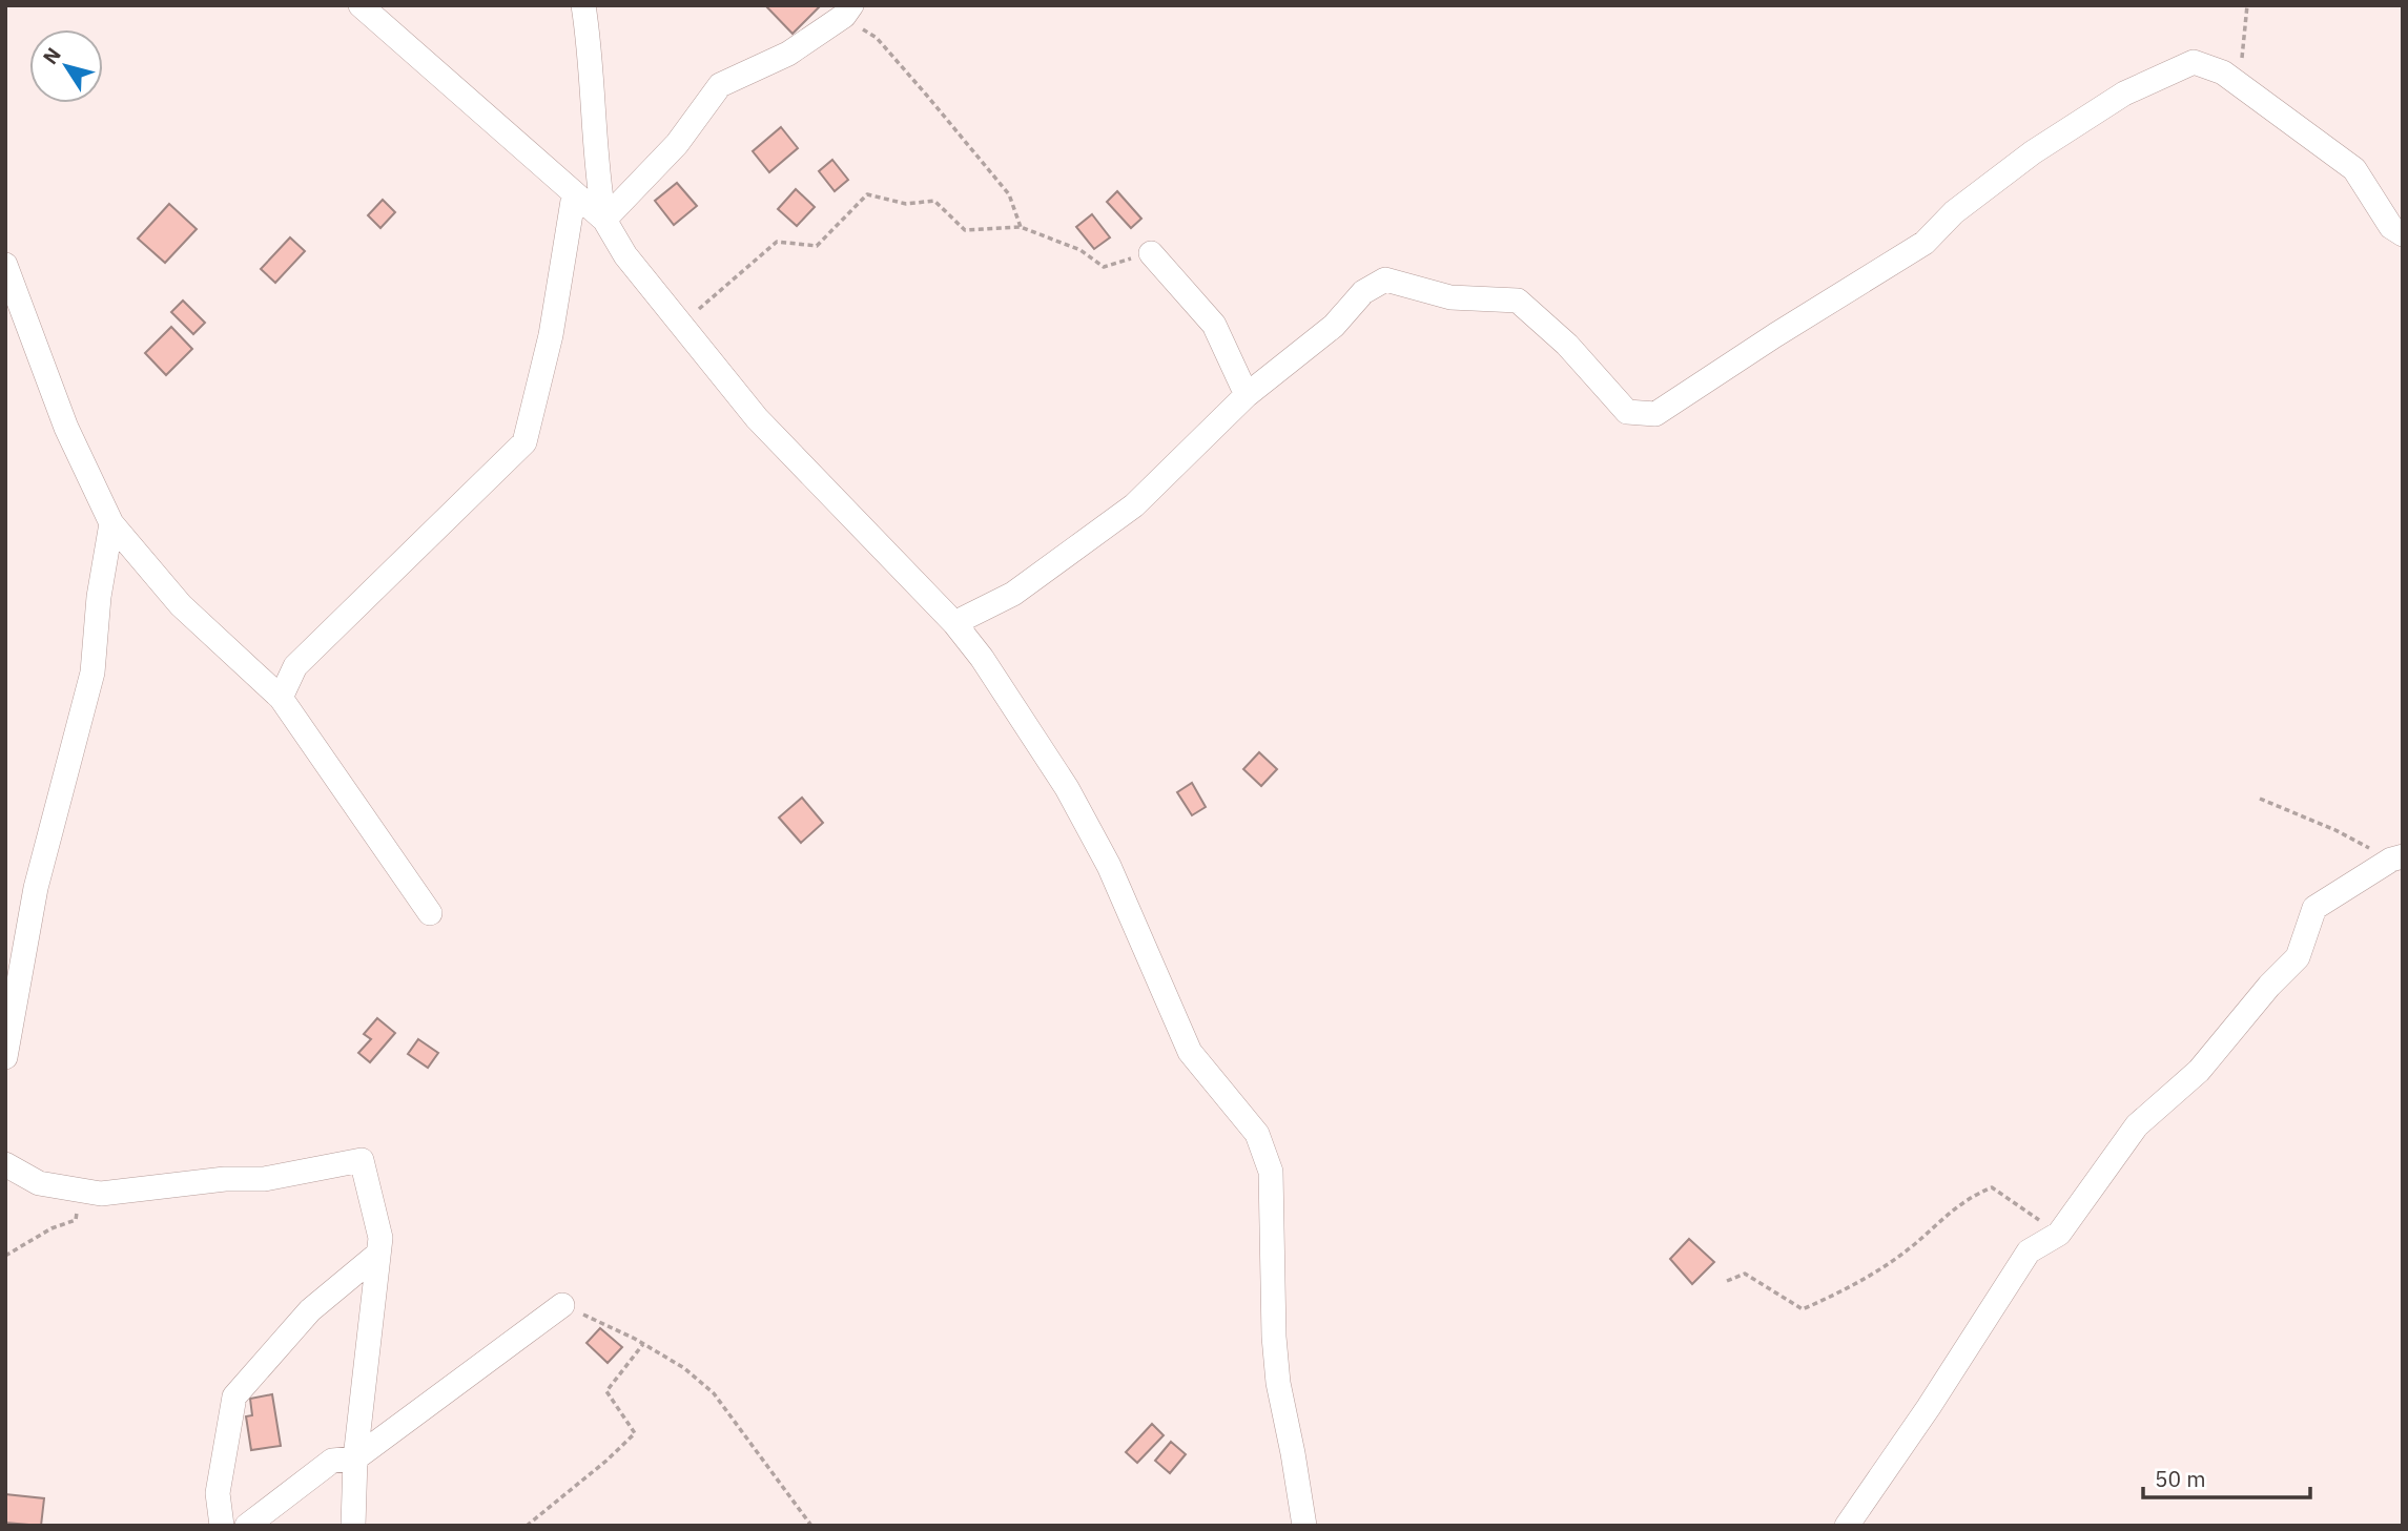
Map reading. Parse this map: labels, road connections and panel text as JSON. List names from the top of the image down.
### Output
{
  "scale_bar": "50 m",
  "north": "top left"
}
